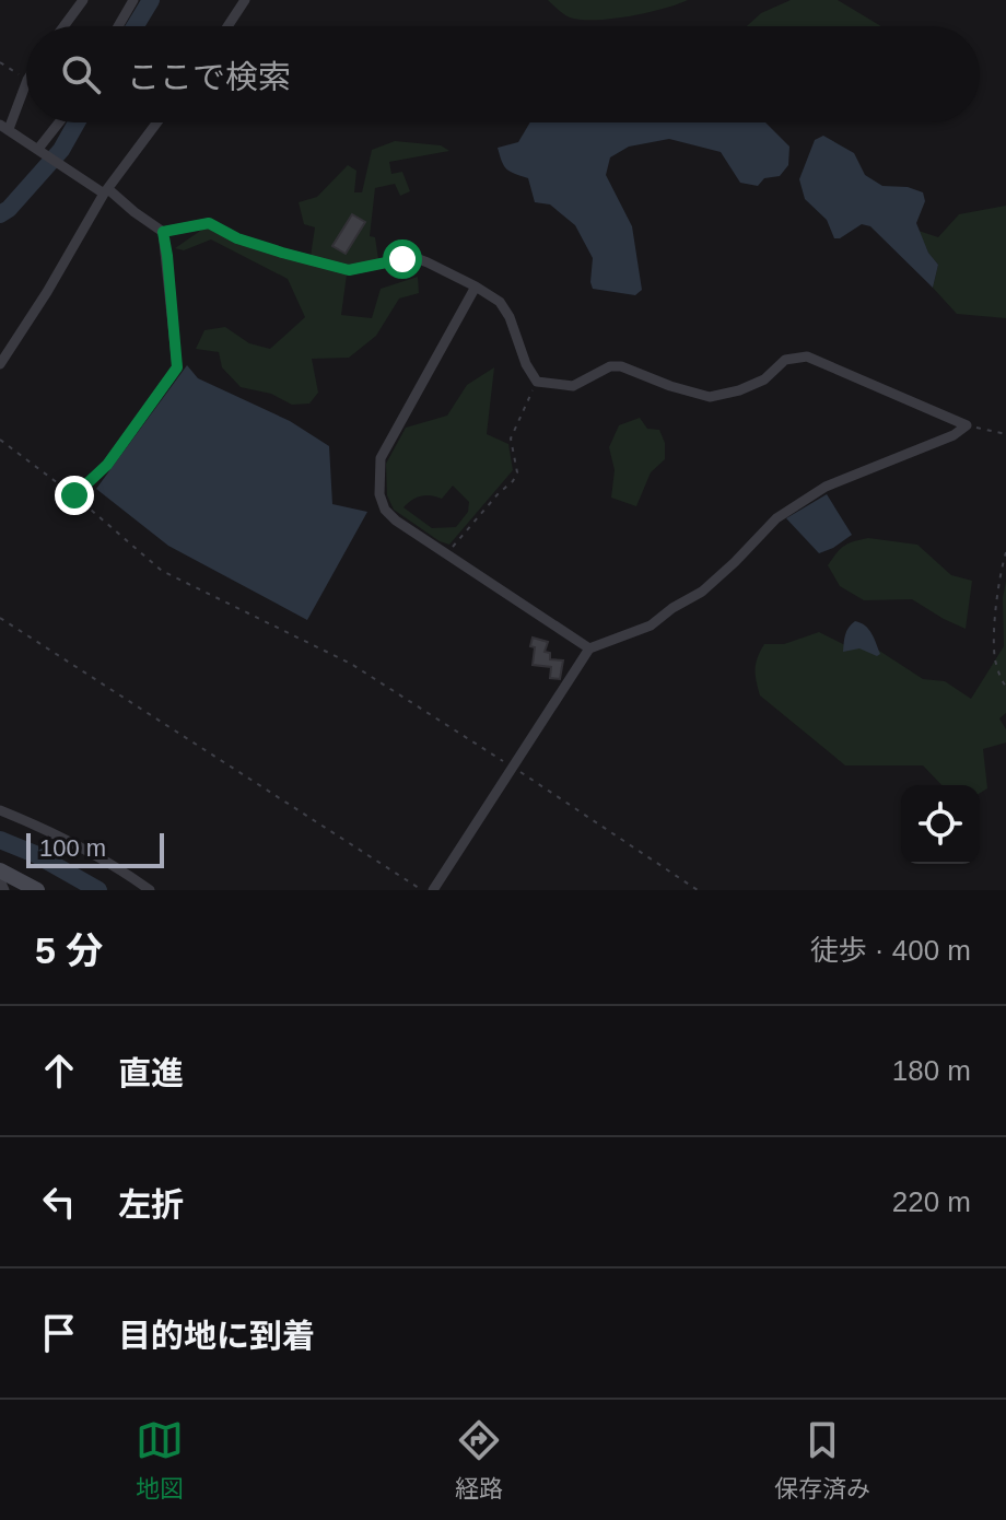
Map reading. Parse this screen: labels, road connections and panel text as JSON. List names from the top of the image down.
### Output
{
  "scale_bar": "100 m",
  "page": {
    "search": "ここで検索",
    "scale": "100 m",
    "heading": ["5 分", "徒歩 · 400 m"],
    "list": [
      ["直進", "180 m"],
      ["左折", "220 m"],
      "目的地に到着"
    ],
    "nav": ["地図", "経路", "保存済み"]
  }
}
